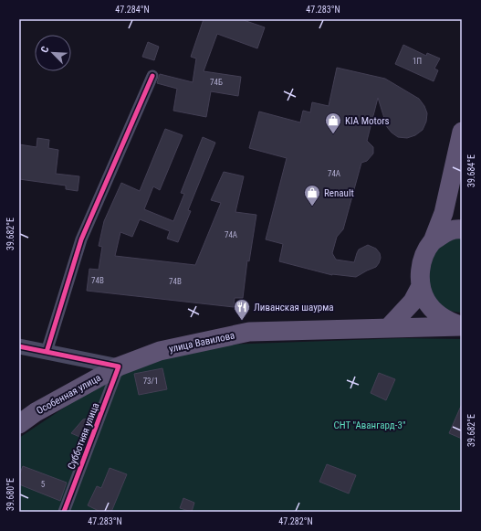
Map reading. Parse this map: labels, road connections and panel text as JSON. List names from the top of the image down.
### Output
{
  "streets": {
    "main road": ["улица Вавилова", "Особенная улица"],
    "street": ["Субботняя улица"]
  },
  "crossings": [
    ["улица Вавилова", "Особенная улица"],
    ["улица Вавилова", "Субботняя улица"],
    ["Особенная улица", "Субботняя улица"]
  ],
  "parks": ["СНТ \"Авангард-3\""],
  "places": {
    "shop": ["KIA Motors", "Renault"],
    "restaurant": ["Ливанская шаурма"]
  },
  "house_numbers": [
    "1П",
    "74Б",
    "74А",
    "74А",
    "74В",
    "74В",
    "73/1",
    "5"
  ],
  "north": "top left",
  "coordinates": [
    "47.284°N",
    "47.283°N",
    "39.684°E",
    "39.682°E",
    "39.680°E",
    "47.282°N"
  ]
}
